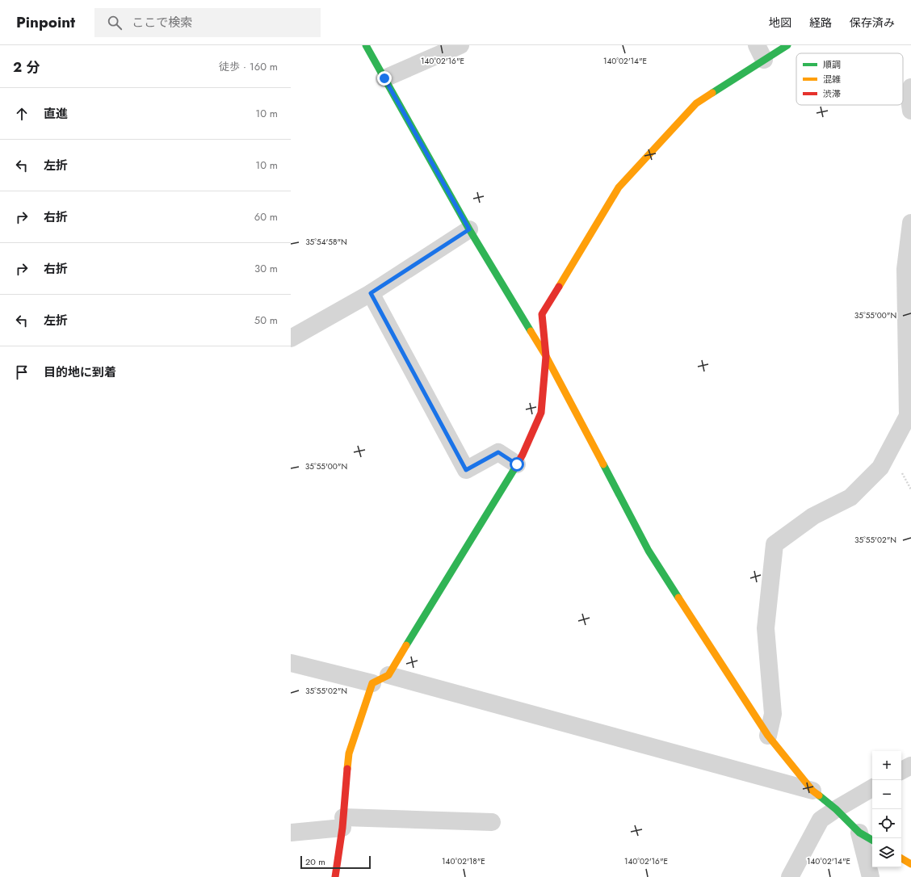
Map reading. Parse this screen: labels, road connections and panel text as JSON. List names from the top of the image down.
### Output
{
  "legend": ["順調", "混雑", "渋滞"],
  "scale_bar": "20 m",
  "page": {
    "header": "Pinpoint",
    "search": "ここで検索",
    "nav": ["地図", "経路", "保存済み"],
    "heading": ["2 分", "徒歩 · 160 m"],
    "list": [
      ["直進", "10 m"],
      ["左折", "10 m"],
      ["右折", "60 m"],
      ["右折", "30 m"],
      ["左折", "50 m"],
      "目的地に到着"
    ],
    "map_buttons": ["+", "−"],
    "scale": "20 m"
  },
  "coordinates": [
    "140°02'16\"E",
    "140°02'14\"E",
    "35°54'58\"N",
    "35°55'00\"N",
    "35°55'02\"N",
    "140°02'18\"E"
  ]
}
